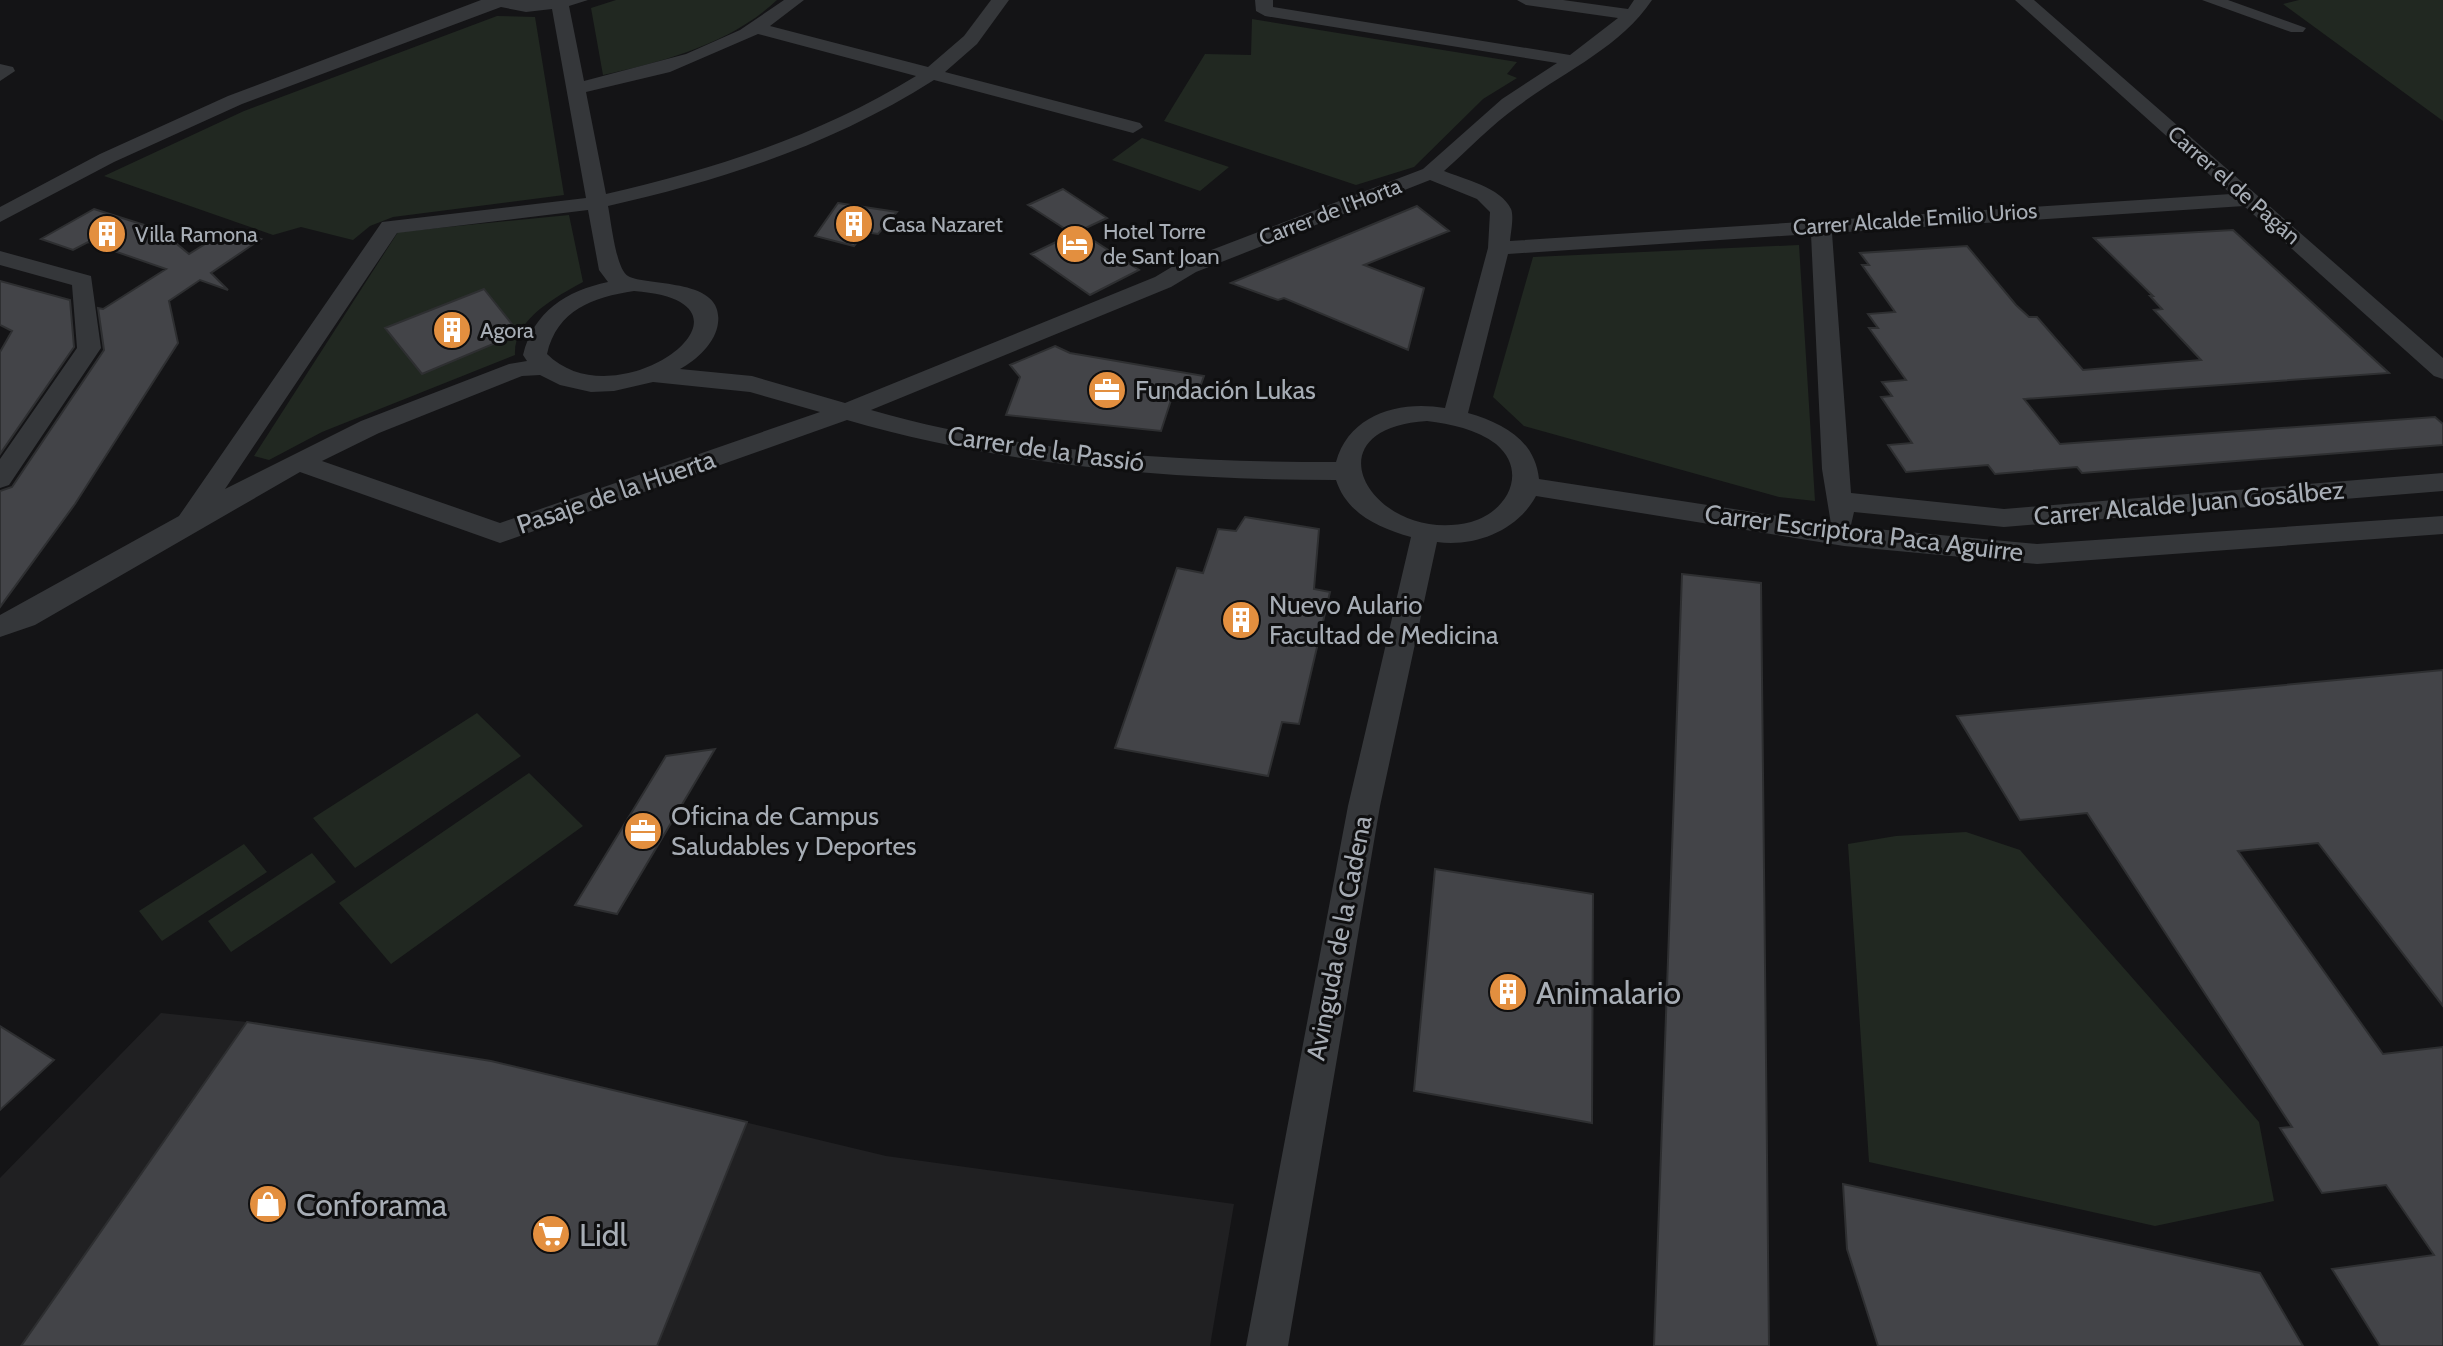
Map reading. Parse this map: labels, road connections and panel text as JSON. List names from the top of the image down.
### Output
{
  "streets": {
    "street": [
      "Carrer el de Pagán",
      "Carrer de l'Horta",
      "Carrer Alcalde Emilio Urios",
      "Carrer de la Passió",
      "Pasaje de la Huerta",
      "Carrer Alcalde Juan Gosálbez",
      "Carrer Escriptora Paca Aguirre",
      "Avinguda de la Cadena"
    ]
  },
  "crossings": [
    ["Carrer el de Pagán", "Carrer Alcalde Emilio Urios"],
    ["Carrer de l'Horta", "Carrer Alcalde Emilio Urios"],
    ["Carrer de l'Horta", "Carrer de la Passió"],
    ["Carrer de l'Horta", "Pasaje de la Huerta"],
    ["Carrer de la Passió", "Pasaje de la Huerta"],
    ["Carrer de la Passió", "Carrer Escriptora Paca Aguirre"],
    ["Carrer de la Passió", "Avinguda de la Cadena"],
    ["Carrer Escriptora Paca Aguirre", "Avinguda de la Cadena"]
  ],
  "places": {
    "building": [
      "Casa Nazaret",
      "Villa Ramona",
      "Agora",
      "Nuevo Aulario Facultad de Medicina",
      "Animalario"
    ],
    "hotel": ["Hotel Torre de Sant Joan"],
    "office": ["Fundación Lukas", "Oficina de Campus Saludables y Deportes"],
    "shop": ["Conforama"],
    "supermarket": ["Lidl"]
  }
}
